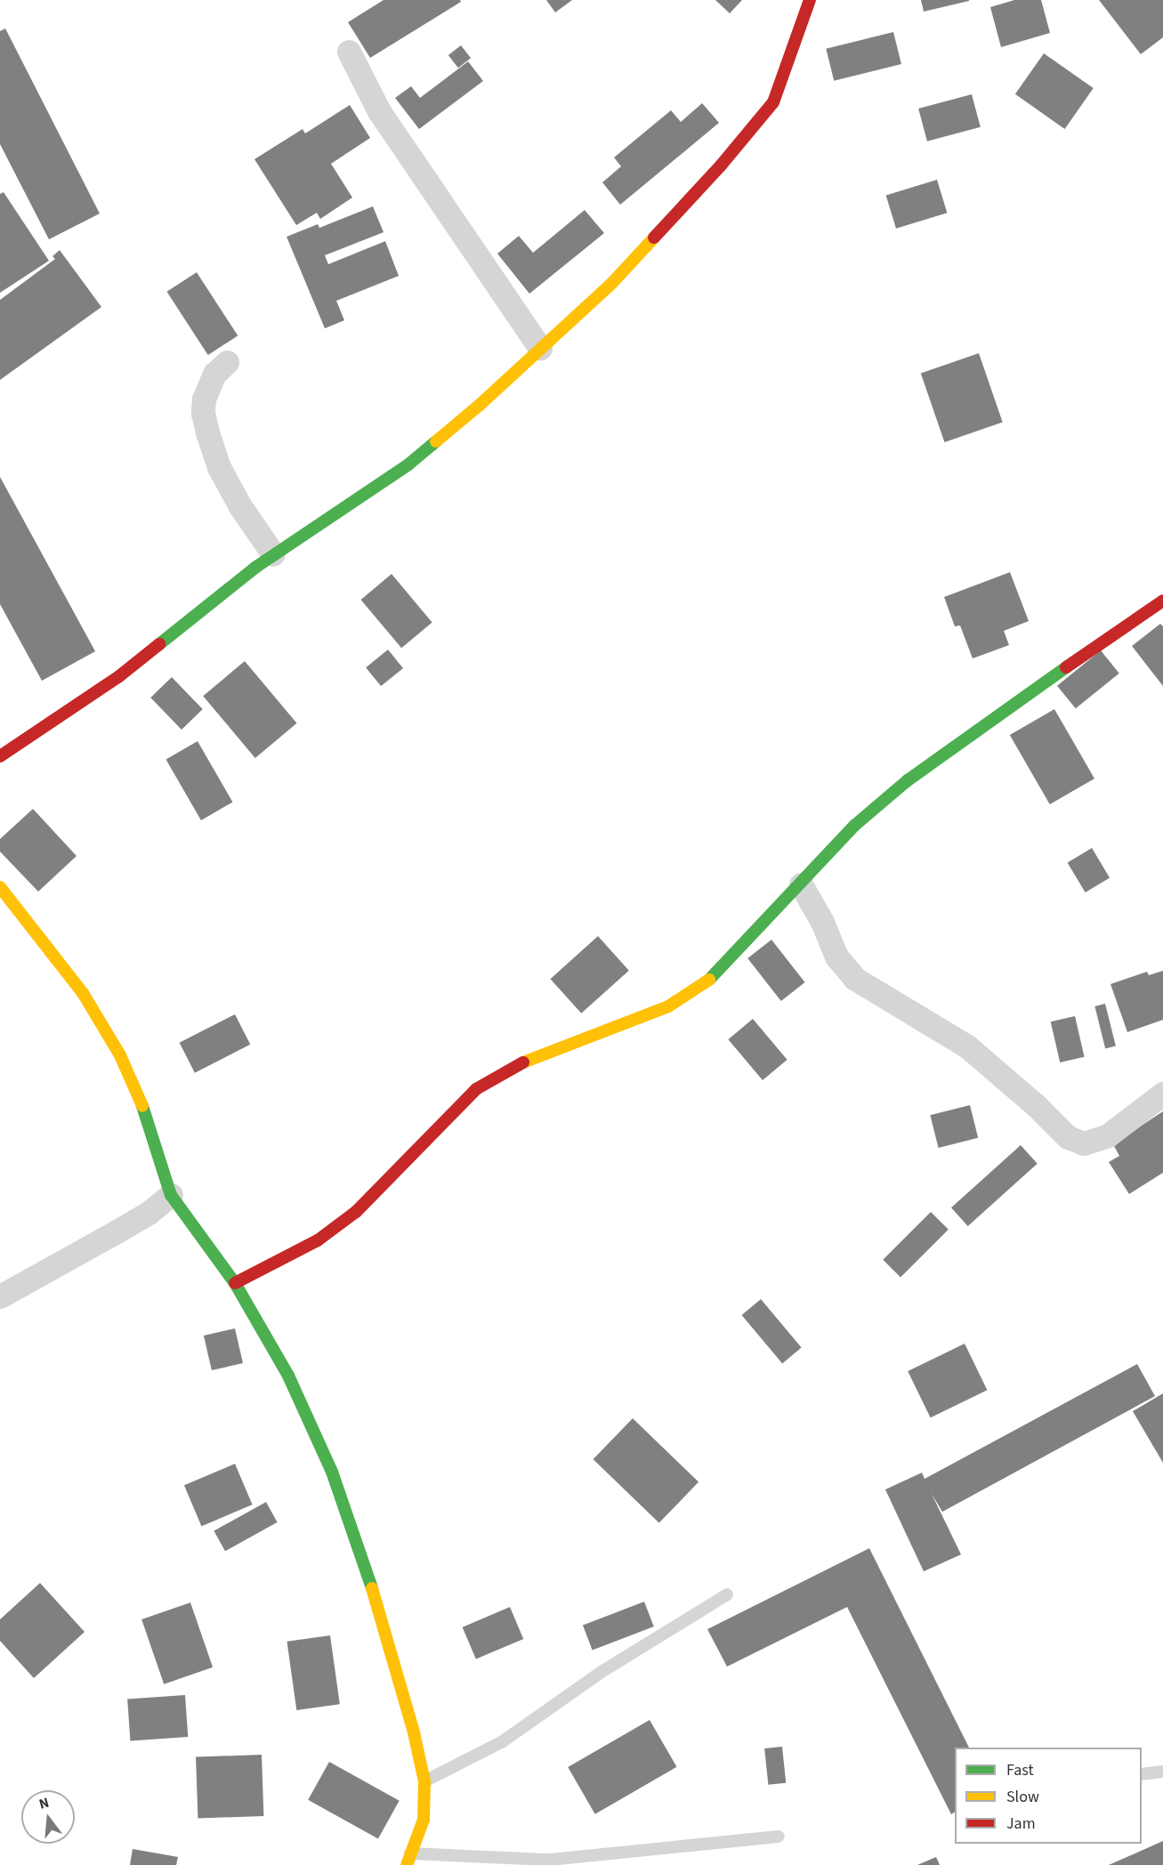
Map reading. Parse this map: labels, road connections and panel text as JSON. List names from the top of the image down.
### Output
{
  "legend": ["Fast", "Slow", "Jam"],
  "north": "top"
}
